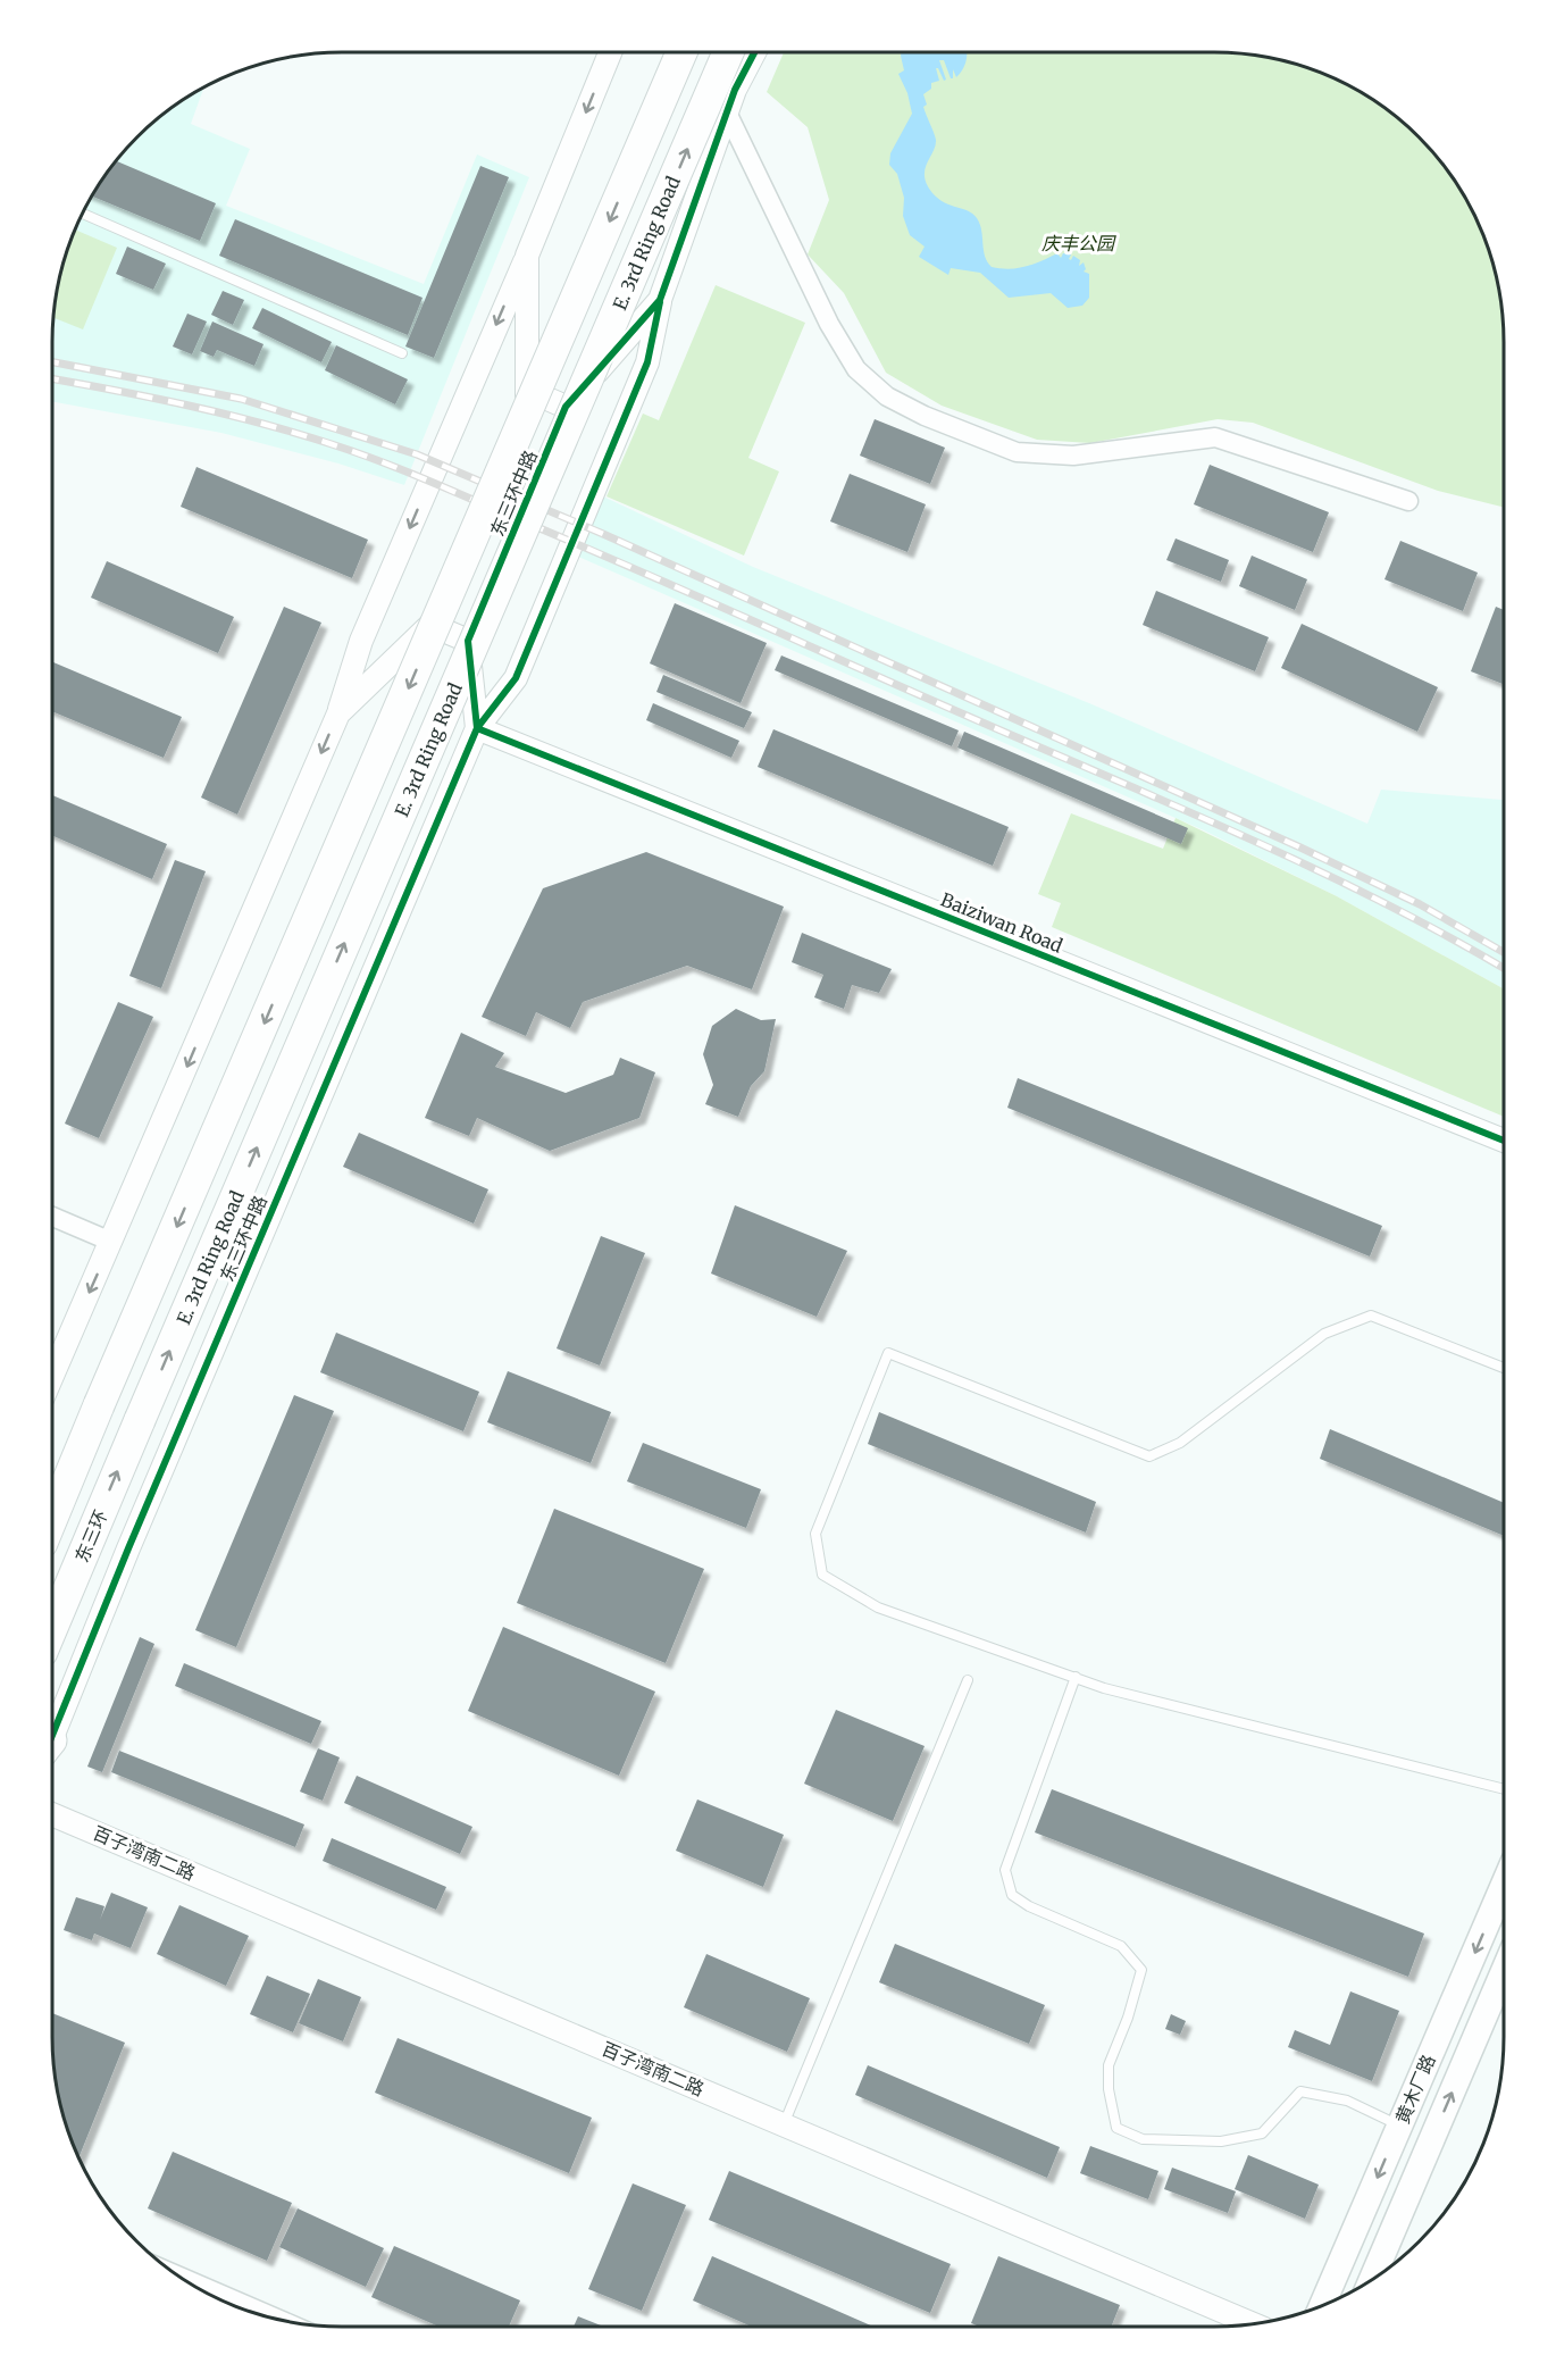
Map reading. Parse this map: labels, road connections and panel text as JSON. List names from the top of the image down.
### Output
{
  "streets": {
    "highway": ["E. 3rd Ring Road", "东三环"],
    "main road": ["黄木厂路"],
    "street": ["东三环中路", "Baiziwan Road", "百子湾南二路"]
  },
  "crossings": [
    ["E. 3rd Ring Road", "东三环"],
    ["东三环中路", "Baiziwan Road"]
  ],
  "parks": ["庆丰公园"]
}
